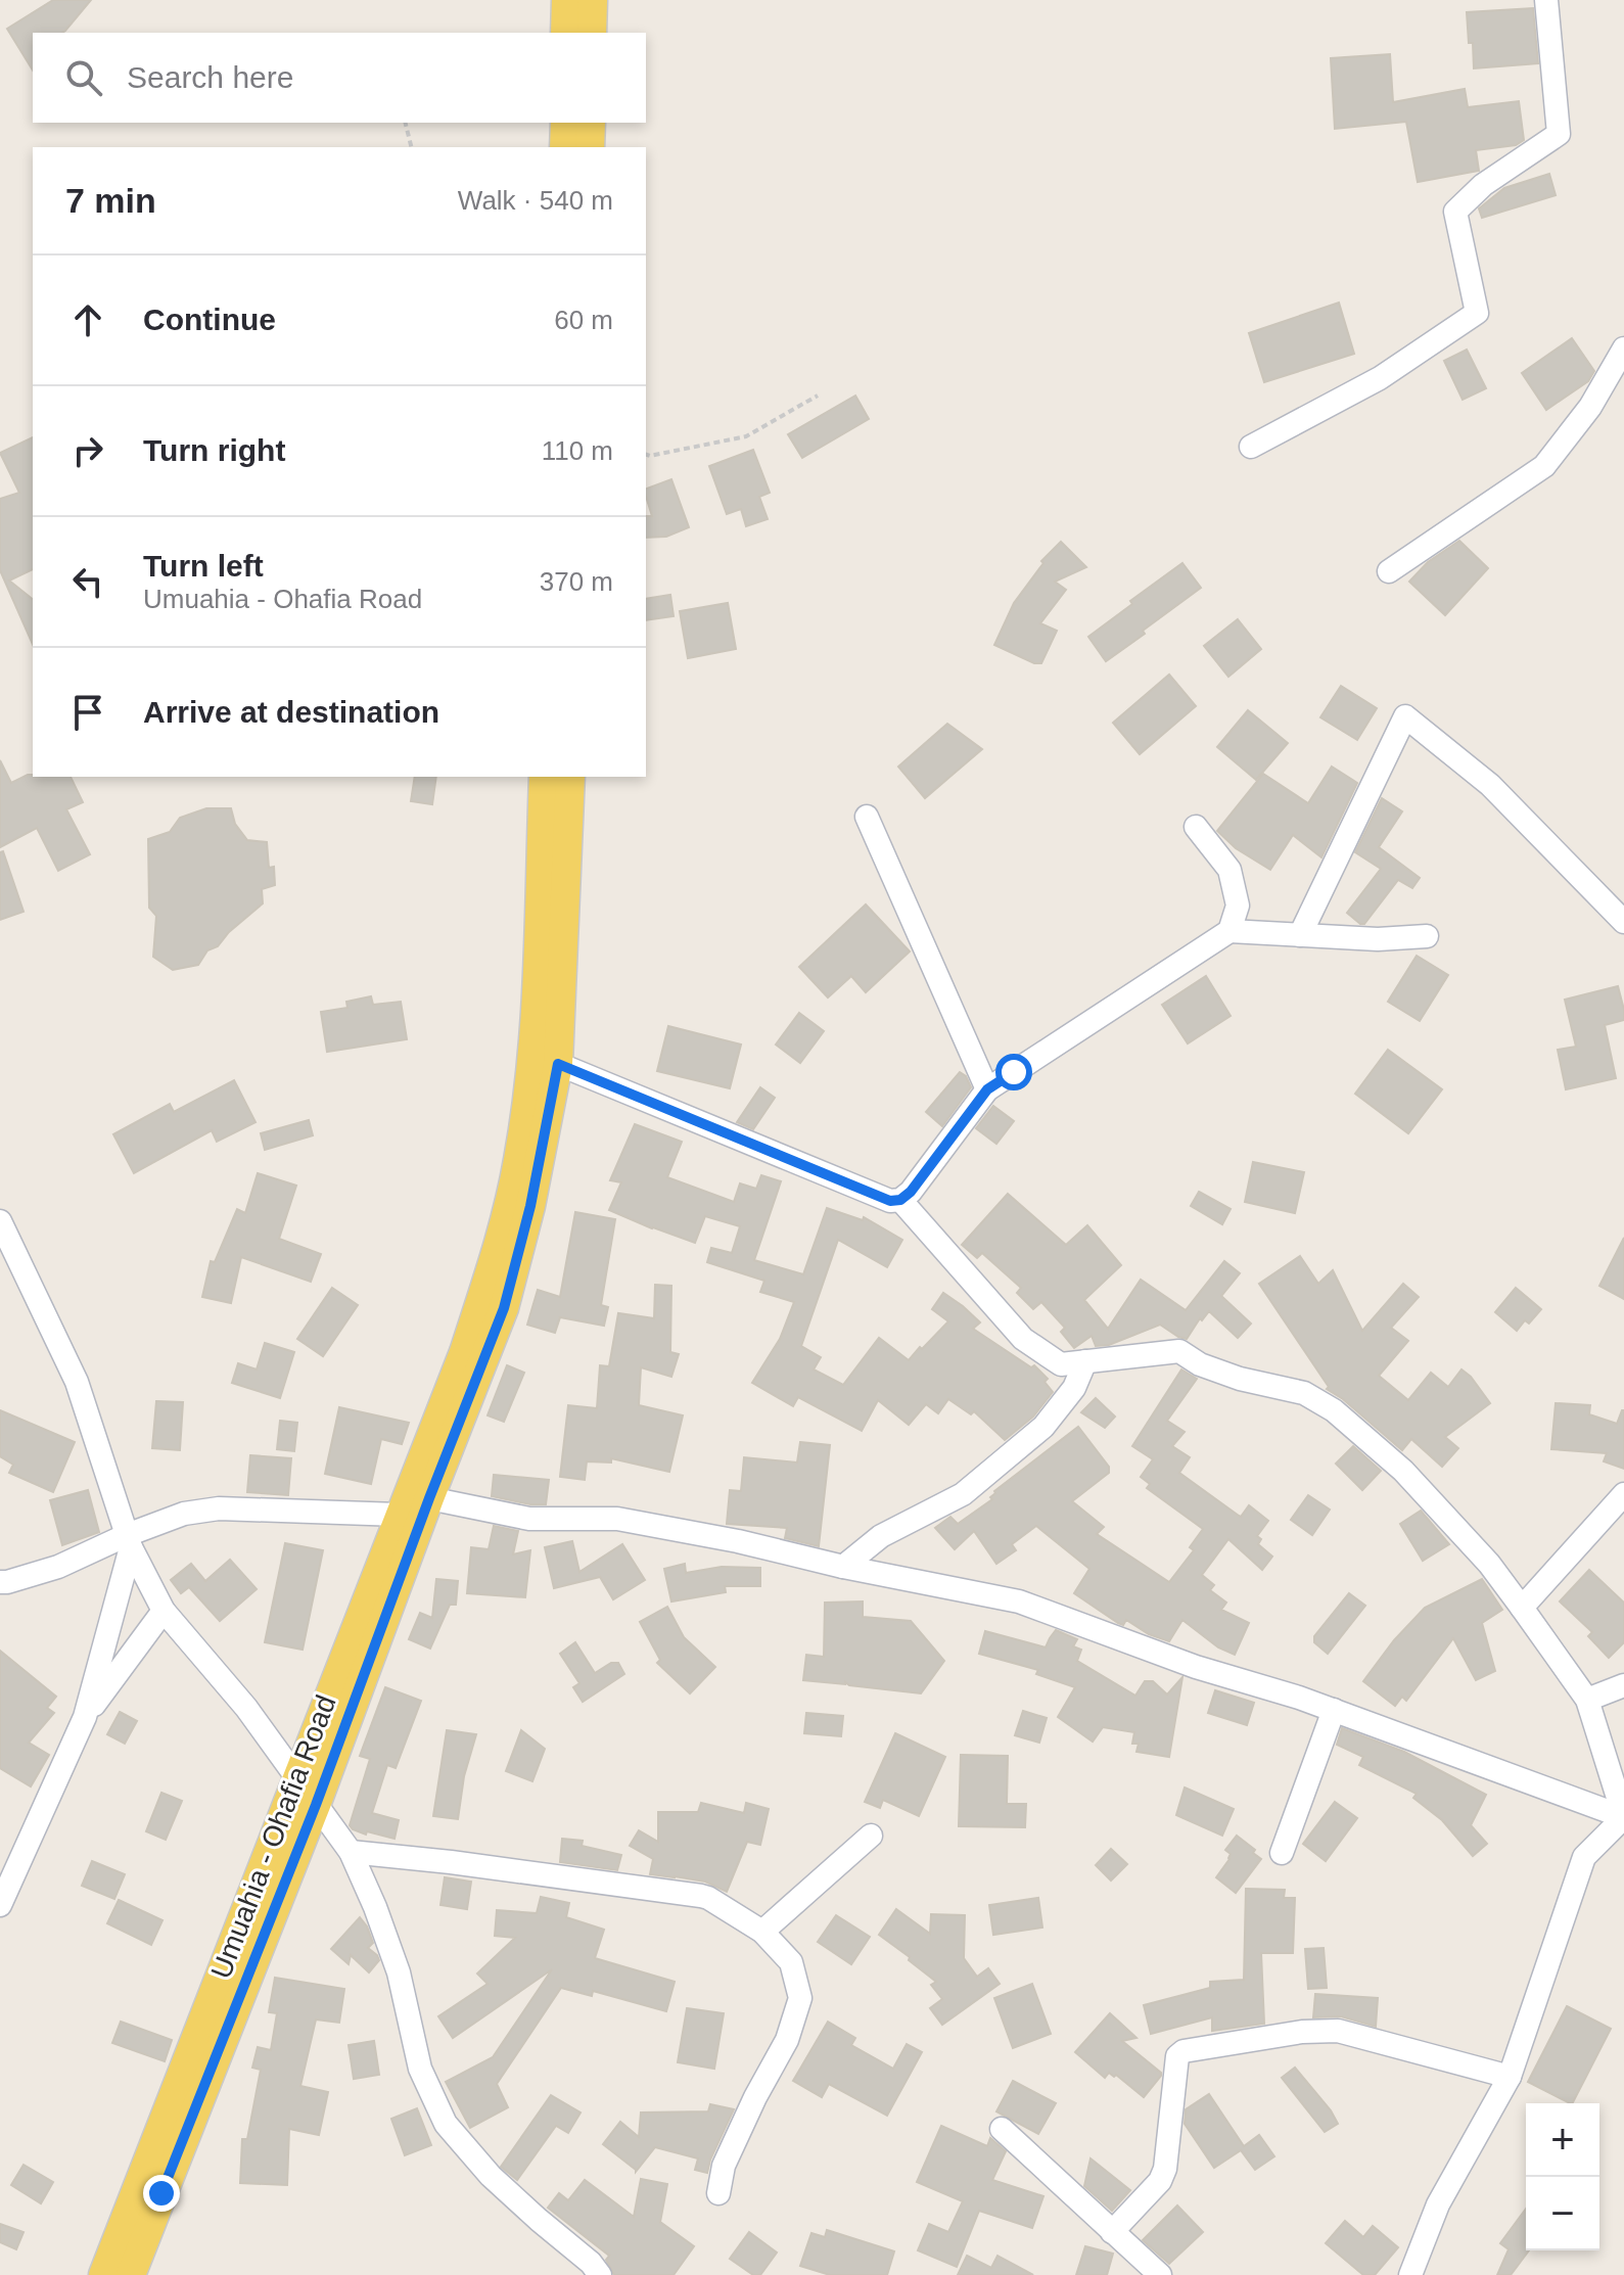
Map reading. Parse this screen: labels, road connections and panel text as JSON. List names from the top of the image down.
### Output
{
  "streets": {
    "main road": ["Umuahia - Ohafia Road"]
  },
  "page": {
    "search": "Search here",
    "heading": ["7 min", "Walk · 540 m"],
    "list": [
      ["Continue", "60 m"],
      ["Turn right", "110 m"],
      ["Turn left", "Umuahia - Ohafia Road", "370 m"],
      "Arrive at destination"
    ],
    "map_buttons": ["+", "−"]
  }
}
